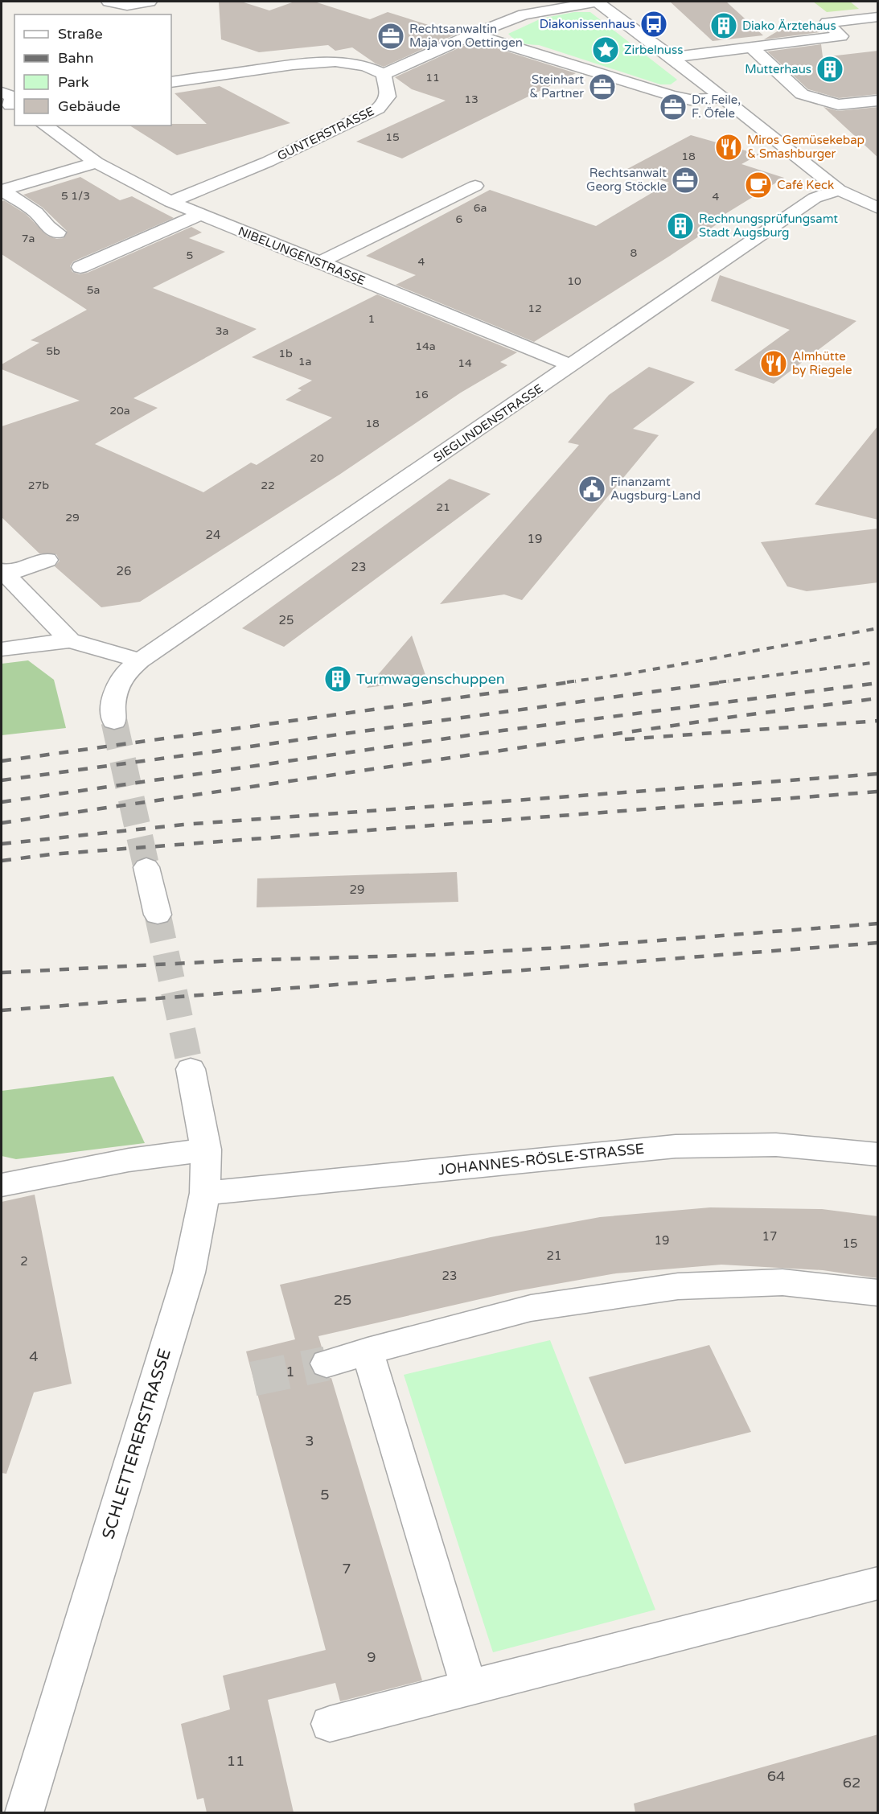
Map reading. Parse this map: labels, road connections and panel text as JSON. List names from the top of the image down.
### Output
{
  "streets": {
    "street": [
      "GUNTERSTRASSE",
      "NIBELUNGENSTRASSE",
      "SIEGLINDENSTRASSE",
      "JOHANNES-RÖSLE-STRASSE",
      "SCHLETTERERSTRASSE"
    ]
  },
  "crossings": [
    ["GUNTERSTRASSE", "NIBELUNGENSTRASSE"],
    ["NIBELUNGENSTRASSE", "SIEGLINDENSTRASSE"],
    ["JOHANNES-RÖSLE-STRASSE", "SCHLETTERERSTRASSE"]
  ],
  "places": {
    "bus stop": ["Diakonissenhaus"],
    "building": [
      "Diako Ärztehaus",
      "Mutterhaus",
      "Rechnungsprüfungsamt Stadt Augsburg",
      "Turmwagenschuppen"
    ],
    "office": [
      "Rechtsanwaltin Maja von Oettingen",
      "Steinhart & Partner",
      "Dr. Feile, F. Öfele",
      "Rechtsanwalt Georg Stöckle"
    ],
    "place": ["Zirbelnuss"],
    "restaurant": ["Miros Gemüsekebap & Smashburger", "Almhütte by Riegele"],
    "cafe": ["Café Keck"],
    "public building": ["Finanzamt Augsburg-Land"]
  },
  "house_numbers": [
    "11",
    "13",
    "15",
    "18",
    "5 1/3",
    "4",
    "6a",
    "6",
    "7a",
    "8",
    "5",
    "4",
    "10",
    "5a",
    "12",
    "1",
    "3a",
    "14a",
    "5b",
    "1b",
    "1a",
    "14",
    "16",
    "20a",
    "18",
    "20",
    "27b",
    "22",
    "21",
    "29",
    "24",
    "19",
    "23",
    "26",
    "25",
    "29",
    "17",
    "19",
    "15",
    "21",
    "2",
    "23",
    "25",
    "4",
    "1",
    "3",
    "5",
    "7",
    "9",
    "11",
    "64",
    "62"
  ],
  "legend": [
    "Straße",
    "Bahn",
    "Park",
    "Gebäude"
  ]
}
